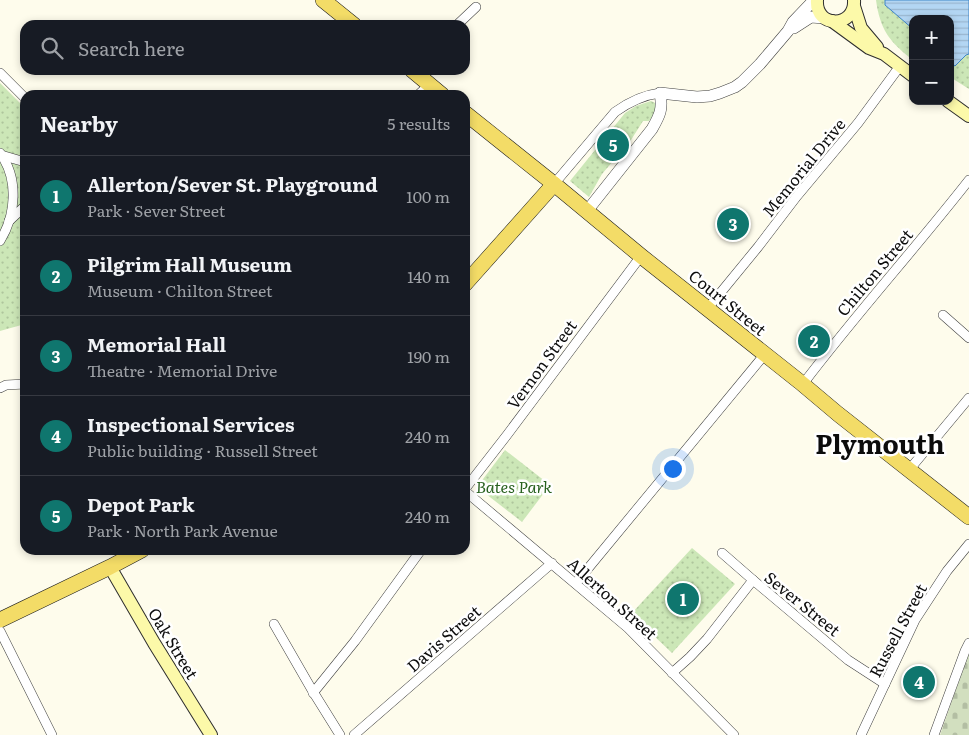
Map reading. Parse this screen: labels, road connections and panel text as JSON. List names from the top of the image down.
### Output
{
  "streets": {
    "main road": ["Court Street", "Oak Street"],
    "street": [
      "Memorial Drive",
      "Chilton Street",
      "Vernon Street",
      "Allerton Street",
      "Sever Street",
      "Russell Street",
      "Davis Street"
    ]
  },
  "crossings": [
    ["Memorial Drive", "Court Street"],
    ["Chilton Street", "Court Street"],
    ["Court Street", "Vernon Street"],
    ["Allerton Street", "Sever Street"],
    ["Allerton Street", "Davis Street"],
    ["Sever Street", "Russell Street"]
  ],
  "districts": ["Plymouth"],
  "parks": ["Bates Park"],
  "page": {
    "map_buttons": ["+", "−"],
    "search": "Search here",
    "heading": ["Nearby", "5 results"],
    "pins": [
      "5",
      "3",
      "2",
      "1",
      "4"
    ],
    "list": [
      {
        "mark": "1",
        "name": "Allerton/Sever St. Playground",
        "note": "Park · Sever Street",
        "value": "100 m"
      },
      {
        "mark": "2",
        "name": "Pilgrim Hall Museum",
        "note": "Museum · Chilton Street",
        "value": "140 m"
      },
      {
        "mark": "3",
        "name": "Memorial Hall",
        "note": "Theatre · Memorial Drive",
        "value": "190 m"
      },
      {
        "mark": "4",
        "name": "Inspectional Services",
        "note": "Public building · Russell Street",
        "value": "240 m"
      },
      {
        "mark": "5",
        "name": "Depot Park",
        "note": "Park · North Park Avenue",
        "value": "240 m"
      }
    ]
  }
}
